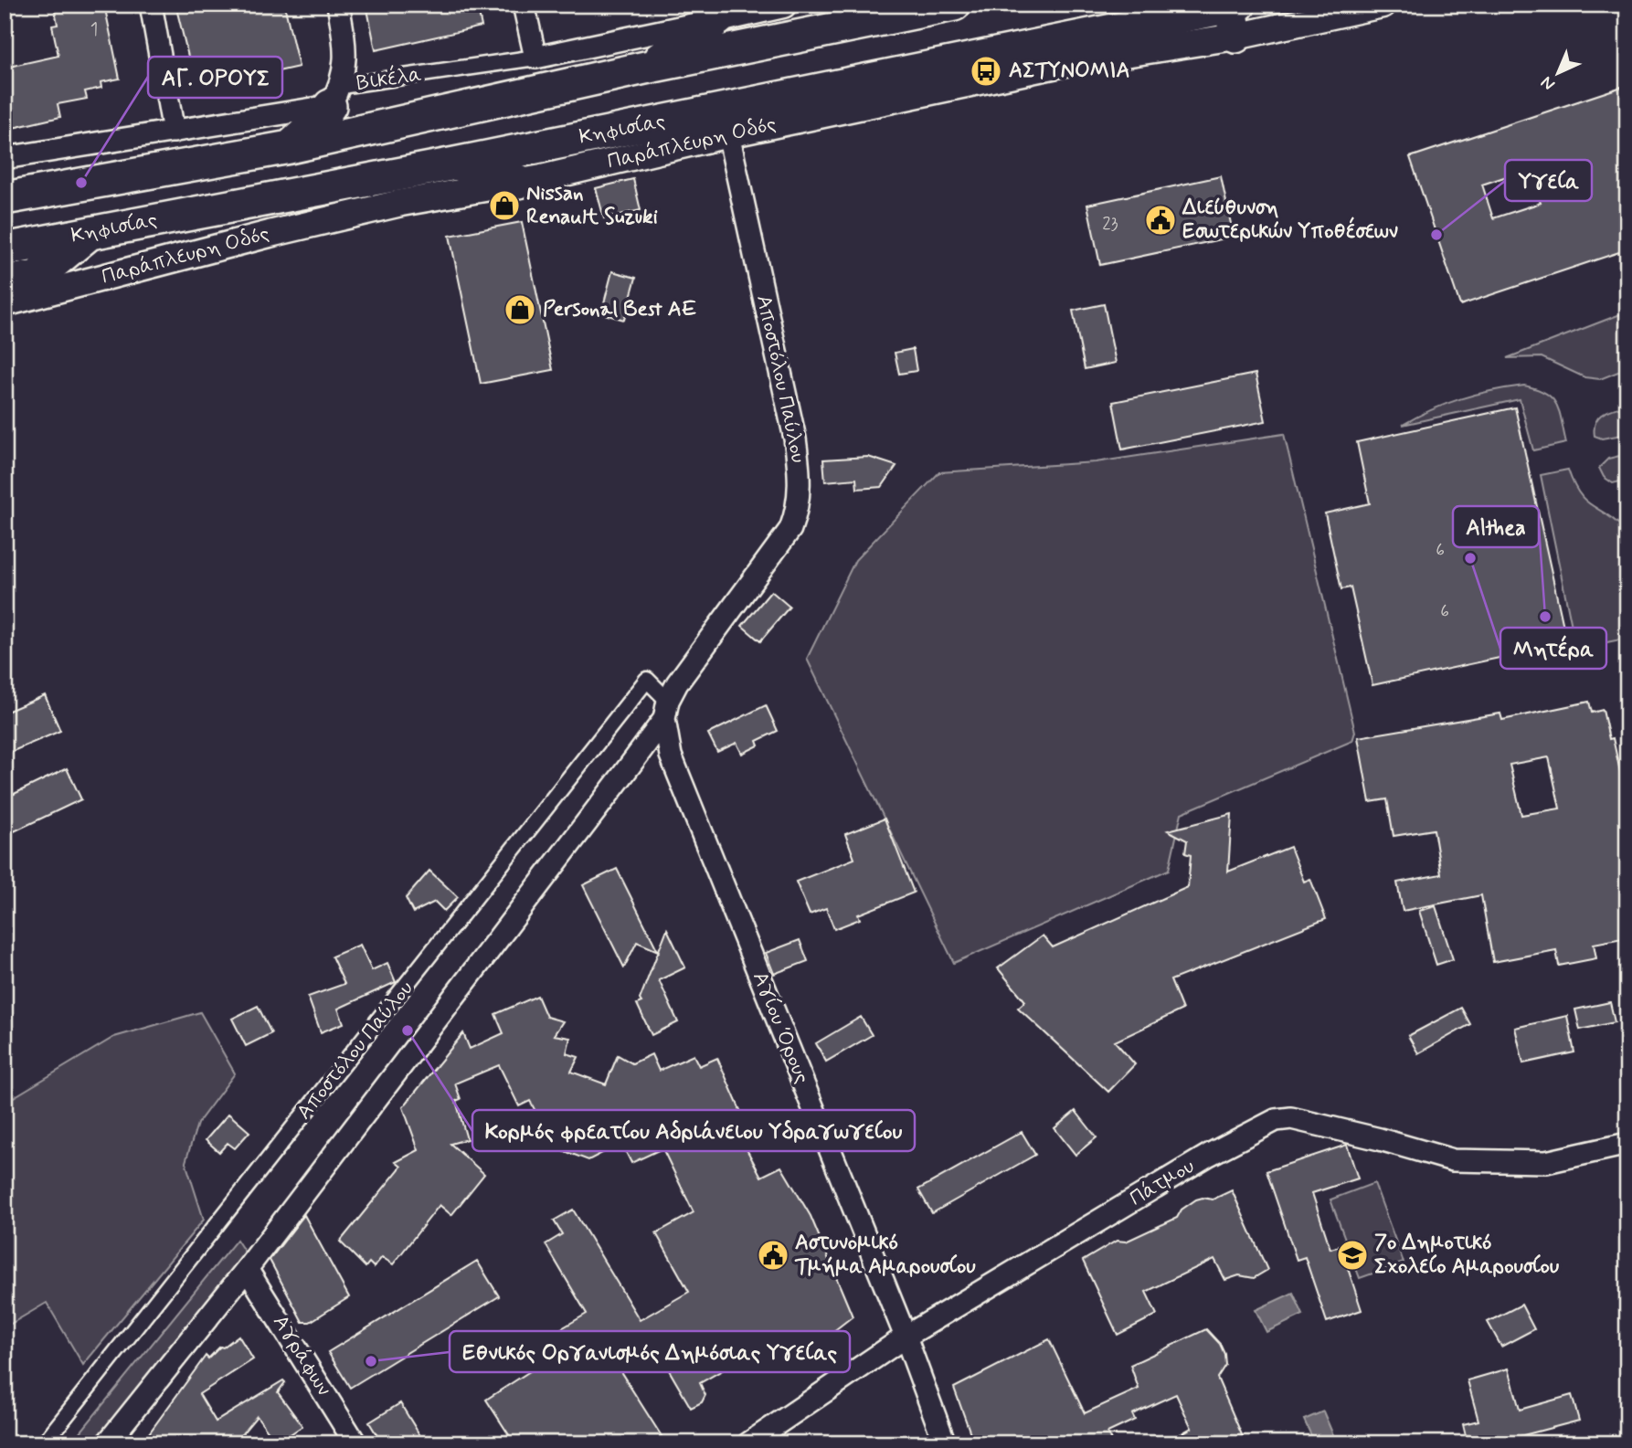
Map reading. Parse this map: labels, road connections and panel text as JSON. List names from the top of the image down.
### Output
{
  "streets": {
    "main road": ["Κηφισίας"],
    "street": [
      "Βικέλα",
      "Παράπλευρη Οδός",
      "Αποστόλου Παύλου",
      "Αγίου Όρους",
      "Πάτμου",
      "Αγράφων"
    ]
  },
  "crossings": [
    ["Κηφισίας", "Παράπλευρη Οδός"],
    ["Παράπλευρη Οδός", "Αποστόλου Παύλου"],
    ["Αποστόλου Παύλου", "Αγίου Όρους"],
    ["Αποστόλου Παύλου", "Αγράφων"],
    ["Αγίου Όρους", "Πάτμου"]
  ],
  "places": {
    "bus stop": ["ΑΣΤΥΝΟΜΙΑ"],
    "other": [
      "ΑΓ. ΟΡΟΥΣ",
      "Υγεία",
      "Μητέρα",
      "Althea",
      "Κορμός φρεατίου Αδριάνειου Υδραγωγείου",
      "Εθνικός Οργανισμός Δημόσιας Υγείας"
    ],
    "shop": ["Nissan Renault Suzuki", "Personal Best AE"],
    "public building": ["Διεύθυνση Εσωτερικών Υποθέσεων", "Αστυνομικό Τμήμα Αμαρουσίου"],
    "school or university": ["7ο Δημοτικό Σχολείο Αμαρουσίου"]
  },
  "house_numbers": [
    "1",
    "23",
    "6",
    "6"
  ],
  "north": "bottom left"
}
